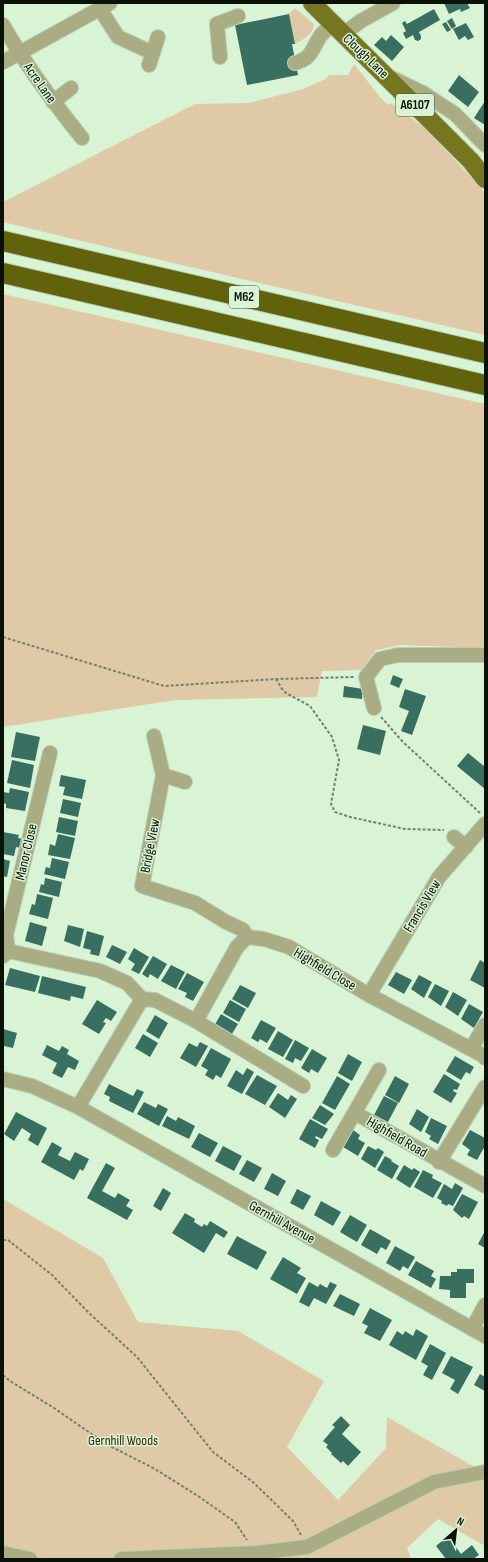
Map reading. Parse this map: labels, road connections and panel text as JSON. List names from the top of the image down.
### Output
{
  "streets": {
    "highway": ["M62"],
    "main road": ["Clough Lane", "A6107"],
    "street": [
      "Acre Lane",
      "Bridge View",
      "Manor Close",
      "Francis View",
      "Highfield Close",
      "Highfield Road",
      "Gernhill Avenue"
    ]
  },
  "crossings": [
    ["Bridge View", "Highfield Close"],
    ["Francis View", "Highfield Close"]
  ],
  "parks": ["Gernhill Woods"],
  "north": "top right"
}
